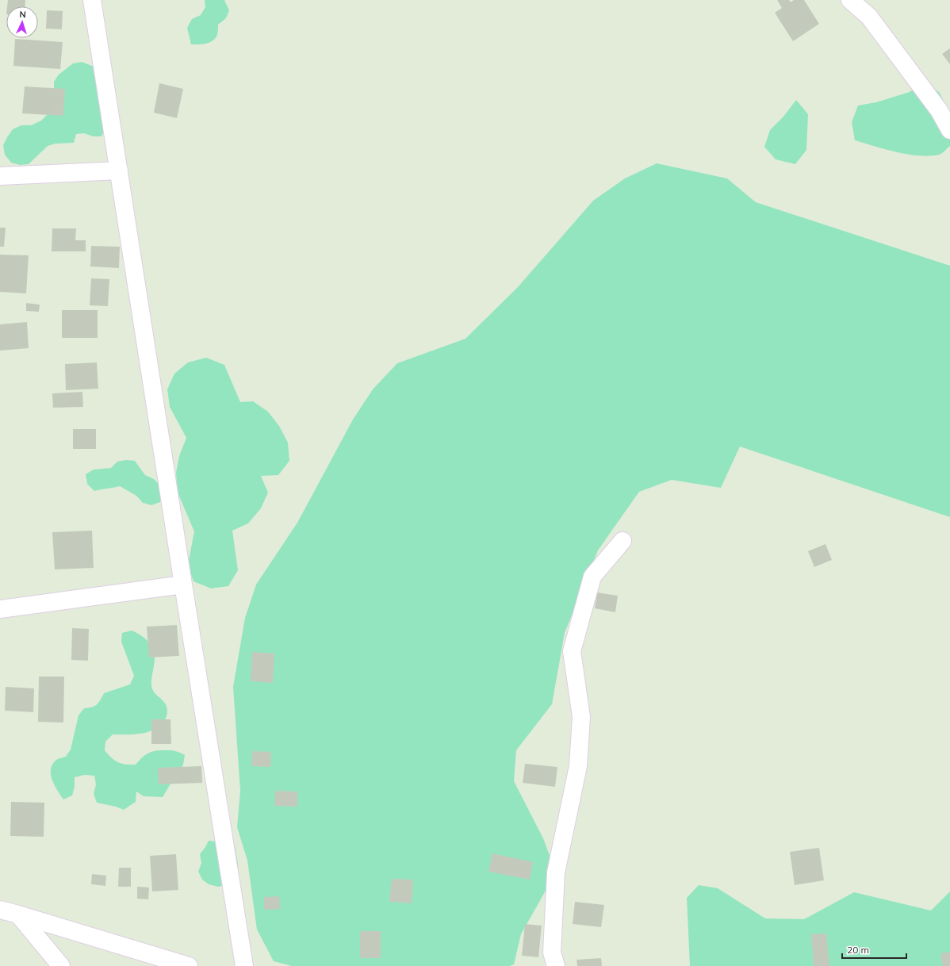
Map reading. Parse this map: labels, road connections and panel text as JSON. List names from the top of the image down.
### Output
{
  "scale_bar": "20 m",
  "north": "top"
}
